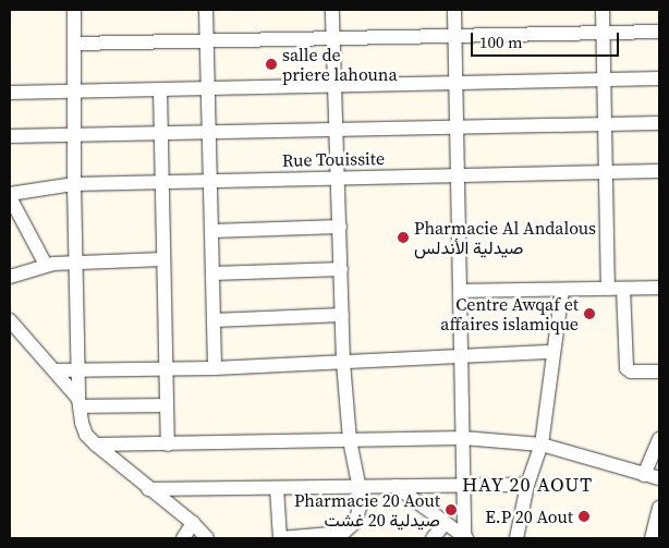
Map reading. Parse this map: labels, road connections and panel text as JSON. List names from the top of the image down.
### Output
{
  "streets": {
    "street": ["Rue Touissite"]
  },
  "districts": ["HAY 20 AOUT"],
  "places": [
    "salle de priere lahouna",
    "Pharmacie Al Andalous صيدلية الأندلس",
    "Centre Awqaf et affaires islamique",
    "Pharmacie 20 Aout صيدلية 20 غشت",
    "E.P 20 Aout"
  ],
  "scale_bar": "100 m"
}
